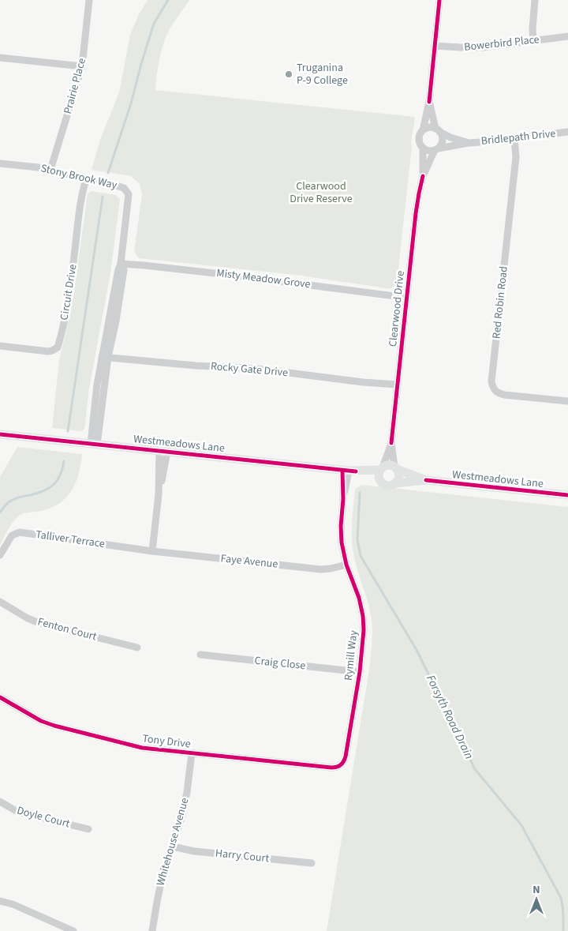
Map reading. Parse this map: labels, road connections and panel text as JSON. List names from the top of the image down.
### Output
{
  "streets": {
    "street": [
      "Bowerbird Place",
      "Prairie Place",
      "Bridlepath Drive",
      "Stony Brook Way",
      "Misty Meadow Grove",
      "Circuit Drive",
      "Red Robin Road",
      "Clearwood Drive",
      "Rocky Gate Drive",
      "Westmeadows Lane",
      "Talliver Terrace",
      "Faye Avenue",
      "Fenton Court",
      "Rymill Way",
      "Craig Close",
      "Tony Drive",
      "Doyle Court",
      "Whitehouse Avenue",
      "Harry Court"
    ]
  },
  "crossings": [
    ["Prairie Place", "Stony Brook Way"],
    ["Bridlepath Drive", "Red Robin Road"],
    ["Bridlepath Drive", "Clearwood Drive"],
    ["Stony Brook Way", "Misty Meadow Grove"],
    ["Stony Brook Way", "Circuit Drive"],
    ["Stony Brook Way", "Rocky Gate Drive"],
    ["Stony Brook Way", "Westmeadows Lane"],
    ["Misty Meadow Grove", "Clearwood Drive"],
    ["Clearwood Drive", "Rocky Gate Drive"],
    ["Clearwood Drive", "Westmeadows Lane"],
    ["Westmeadows Lane", "Rymill Way"],
    ["Talliver Terrace", "Faye Avenue"],
    ["Faye Avenue", "Rymill Way"],
    ["Rymill Way", "Craig Close"],
    ["Rymill Way", "Tony Drive"],
    ["Tony Drive", "Whitehouse Avenue"],
    ["Whitehouse Avenue", "Harry Court"]
  ],
  "water": ["Forsyth Road Drain"],
  "parks": ["Clearwood Drive Reserve"],
  "places": ["Truganina P-9 College"],
  "north": "top"
}
